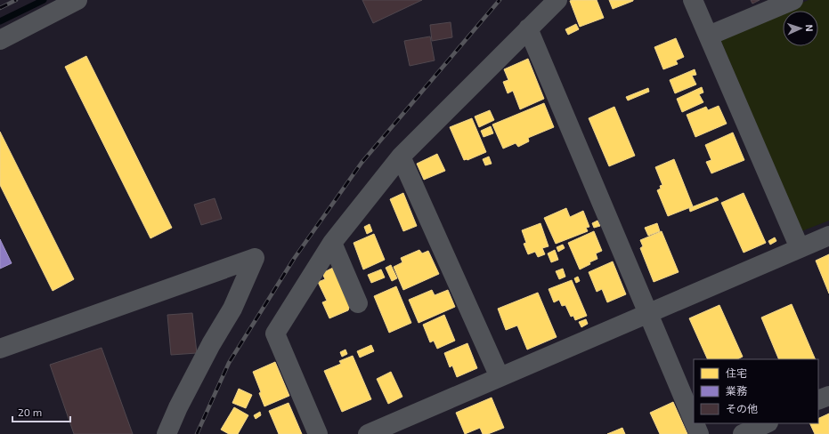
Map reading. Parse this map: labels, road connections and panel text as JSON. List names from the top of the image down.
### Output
{
  "legend": ["住宅", "業務", "その他"],
  "scale_bar": "20 m",
  "north": "right"
}
